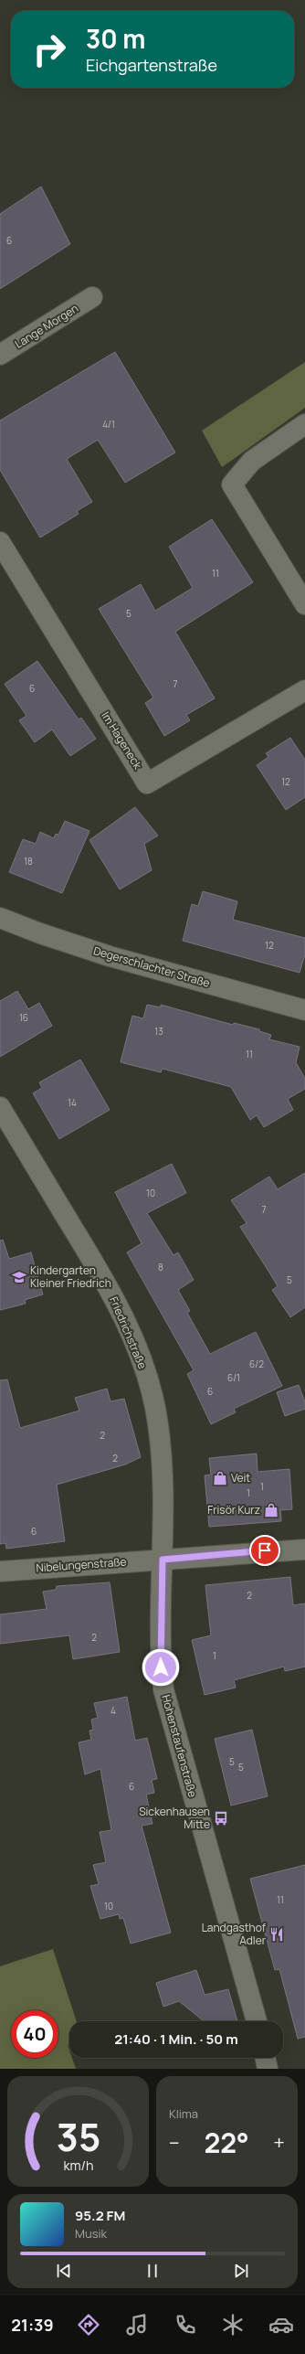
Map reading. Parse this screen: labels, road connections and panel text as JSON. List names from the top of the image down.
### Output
{
  "streets": {
    "street": [
      "Lange Morgen",
      "Im Hageneck",
      "Degerschlachter Straße",
      "Friedrichstraße",
      "Nibelungenstraße",
      "Hohenstaufenstraße"
    ]
  },
  "crossings": [
    ["Friedrichstraße", "Nibelungenstraße"],
    ["Friedrichstraße", "Hohenstaufenstraße"],
    ["Nibelungenstraße", "Hohenstaufenstraße"]
  ],
  "places": {
    "school or university": ["Kindergarten Kleiner Friedrich"],
    "shop": ["Veit", "Frisör Kurz"],
    "bus stop": ["Sickenhausen Mitte"],
    "restaurant": ["Landgasthof Adler"]
  },
  "house_numbers": [
    "6",
    "4/1",
    "11",
    "5",
    "7",
    "6",
    "12",
    "18",
    "12",
    "16",
    "13",
    "11",
    "14",
    "10",
    "7",
    "8",
    "5",
    "6/2",
    "6/1",
    "6",
    "2",
    "2",
    "1",
    "1",
    "6",
    "2",
    "2",
    "1",
    "4",
    "5",
    "5",
    "6",
    "11",
    "10"
  ],
  "page": {
    "turn": ["30 m", "Eichgartenstraße"],
    "limit": "40",
    "trip": "21:40 · 1 Min. · 50 m",
    "tile": "Klima",
    "heat": ["−", "22°", "+"],
    "song": ["95.2 FM", "Musik"],
    "tabs": "21:39",
    "gauge": ["35", "km/h"]
  }
}
